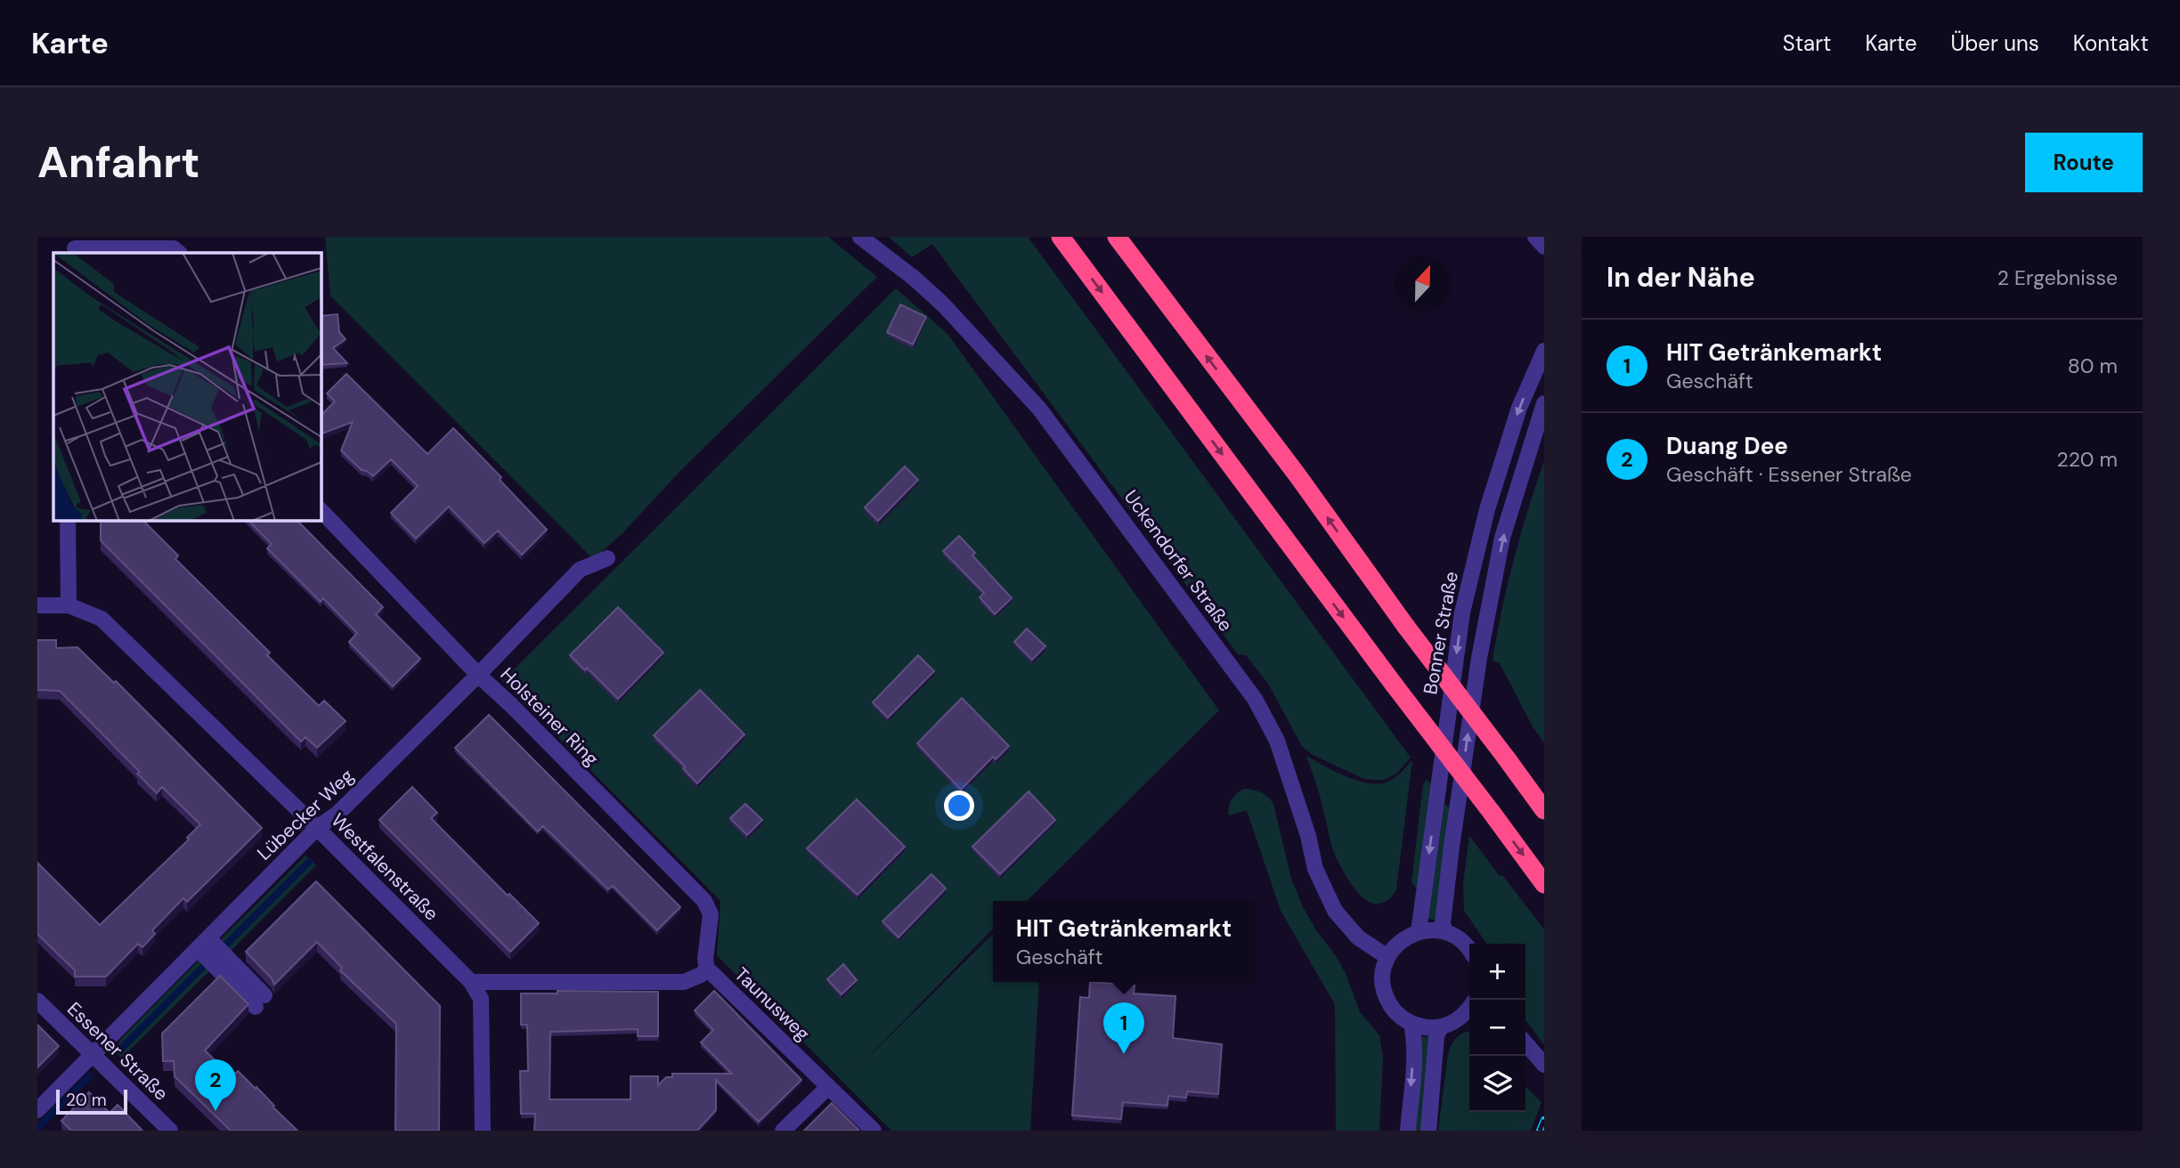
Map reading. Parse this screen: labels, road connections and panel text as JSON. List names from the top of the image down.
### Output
{
  "streets": {
    "street": [
      "Uckendorfer Straße",
      "Bonner Straße",
      "Holsteiner Ring",
      "Lübecker Weg",
      "Westfalenstraße",
      "Taunusweg",
      "Essener Straße"
    ]
  },
  "crossings": [
    ["Holsteiner Ring", "Lübecker Weg"],
    ["Holsteiner Ring", "Taunusweg"],
    ["Lübecker Weg", "Westfalenstraße"],
    ["Lübecker Weg", "Essener Straße"],
    ["Westfalenstraße", "Taunusweg"]
  ],
  "scale_bar": "20 m",
  "north": "top",
  "page": {
    "header": "Karte",
    "nav": [
      "Start",
      "Karte",
      "Über uns",
      "Kontakt"
    ],
    "buttons": "Route",
    "title": "Anfahrt",
    "heading": ["In der Nähe", "2 Ergebnisse"],
    "list": [
      {
        "mark": "1",
        "name": "HIT Getränkemarkt",
        "note": "Geschäft",
        "value": "80 m"
      },
      {
        "mark": "2",
        "name": "Duang Dee",
        "note": "Geschäft · Essener Straße",
        "value": "220 m"
      }
    ],
    "popup": ["HIT Getränkemarkt", "Geschäft"],
    "map_buttons": ["+", "−"],
    "pins": ["1", "2"],
    "scale": "20 m"
  }
}
